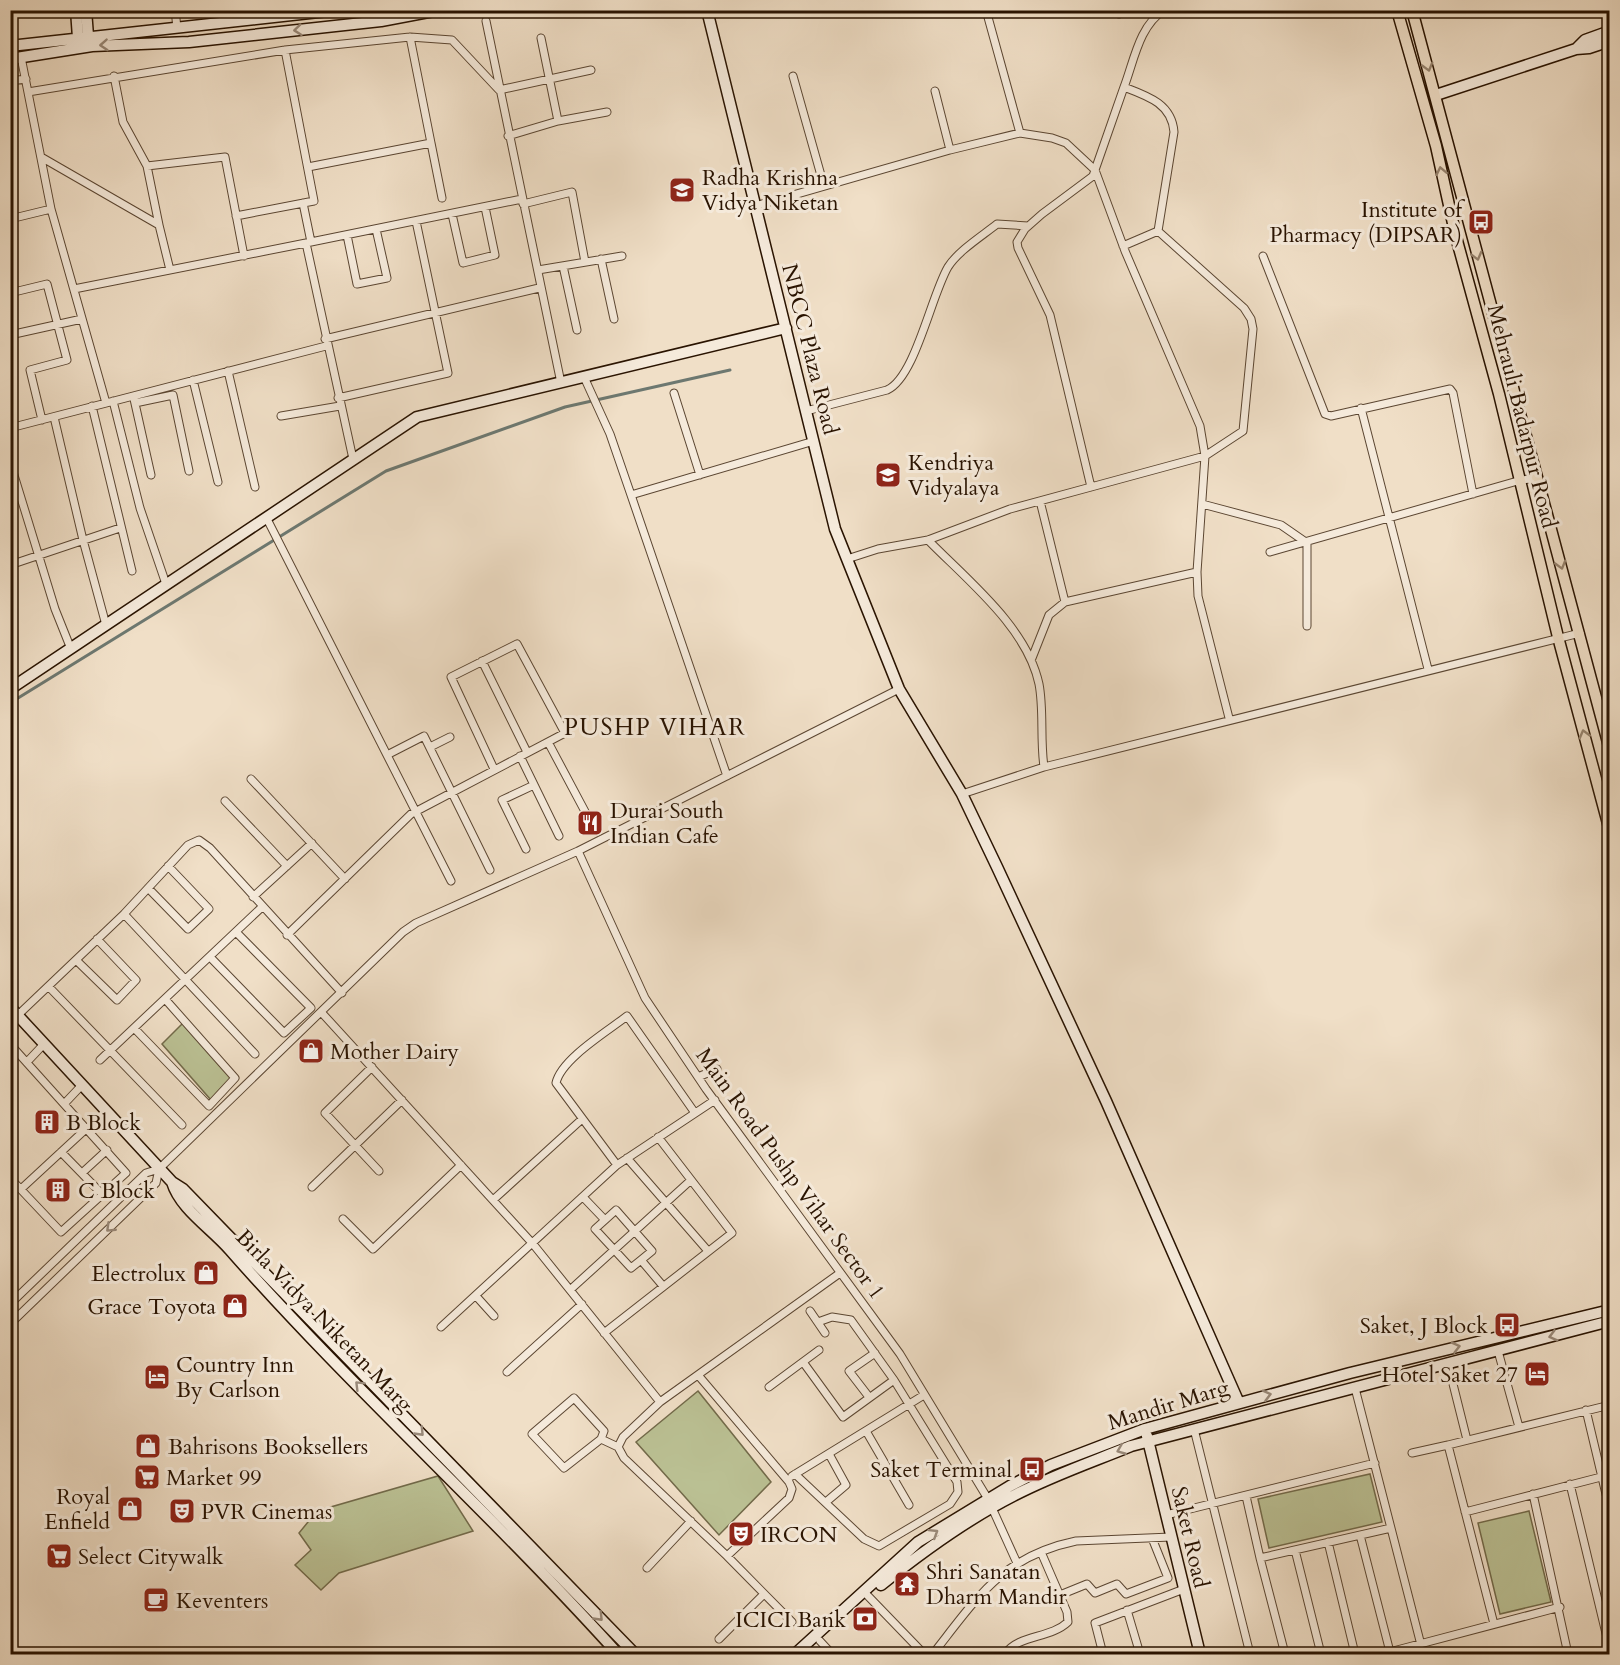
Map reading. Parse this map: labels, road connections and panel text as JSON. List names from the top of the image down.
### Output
{
  "streets": {
    "main road": ["Mehrauli Badarpur Road"],
    "street": [
      "NBCC Plaza Road",
      "Main Road Pushp Vihar Sector 1",
      "Birla Vidya Niketan Marg",
      "Mandir Marg",
      "Saket Road"
    ]
  },
  "crossings": [
    ["NBCC Plaza Road", "Mandir Marg"],
    ["Main Road Pushp Vihar Sector 1", "Mandir Marg"],
    ["Mandir Marg", "Saket Road"]
  ],
  "districts": ["PUSHP VIHAR"],
  "places": {
    "school or university": ["Radha Krishna Vidya Niketan", "Kendriya Vidyalaya"],
    "bus stop": ["Institute of Pharmacy (DIPSAR)", "Saket, J Block", "Saket Terminal"],
    "restaurant": ["Durai South Indian Cafe"],
    "shop": [
      "Mother Dairy",
      "Electrolux",
      "Grace Toyota",
      "Bahrisons Booksellers",
      "Royal Enfield"
    ],
    "building": ["B Block", "C Block"],
    "hotel": ["Hotel Saket 27", "Country Inn By Carlson"],
    "supermarket": ["Market 99", "Select Citywalk"],
    "theatre": ["PVR Cinemas", "IRCON"],
    "temple": ["Shri Sanatan Dharm Mandir"],
    "cafe": ["Keventers"],
    "bank": ["ICICI Bank"]
  }
}
